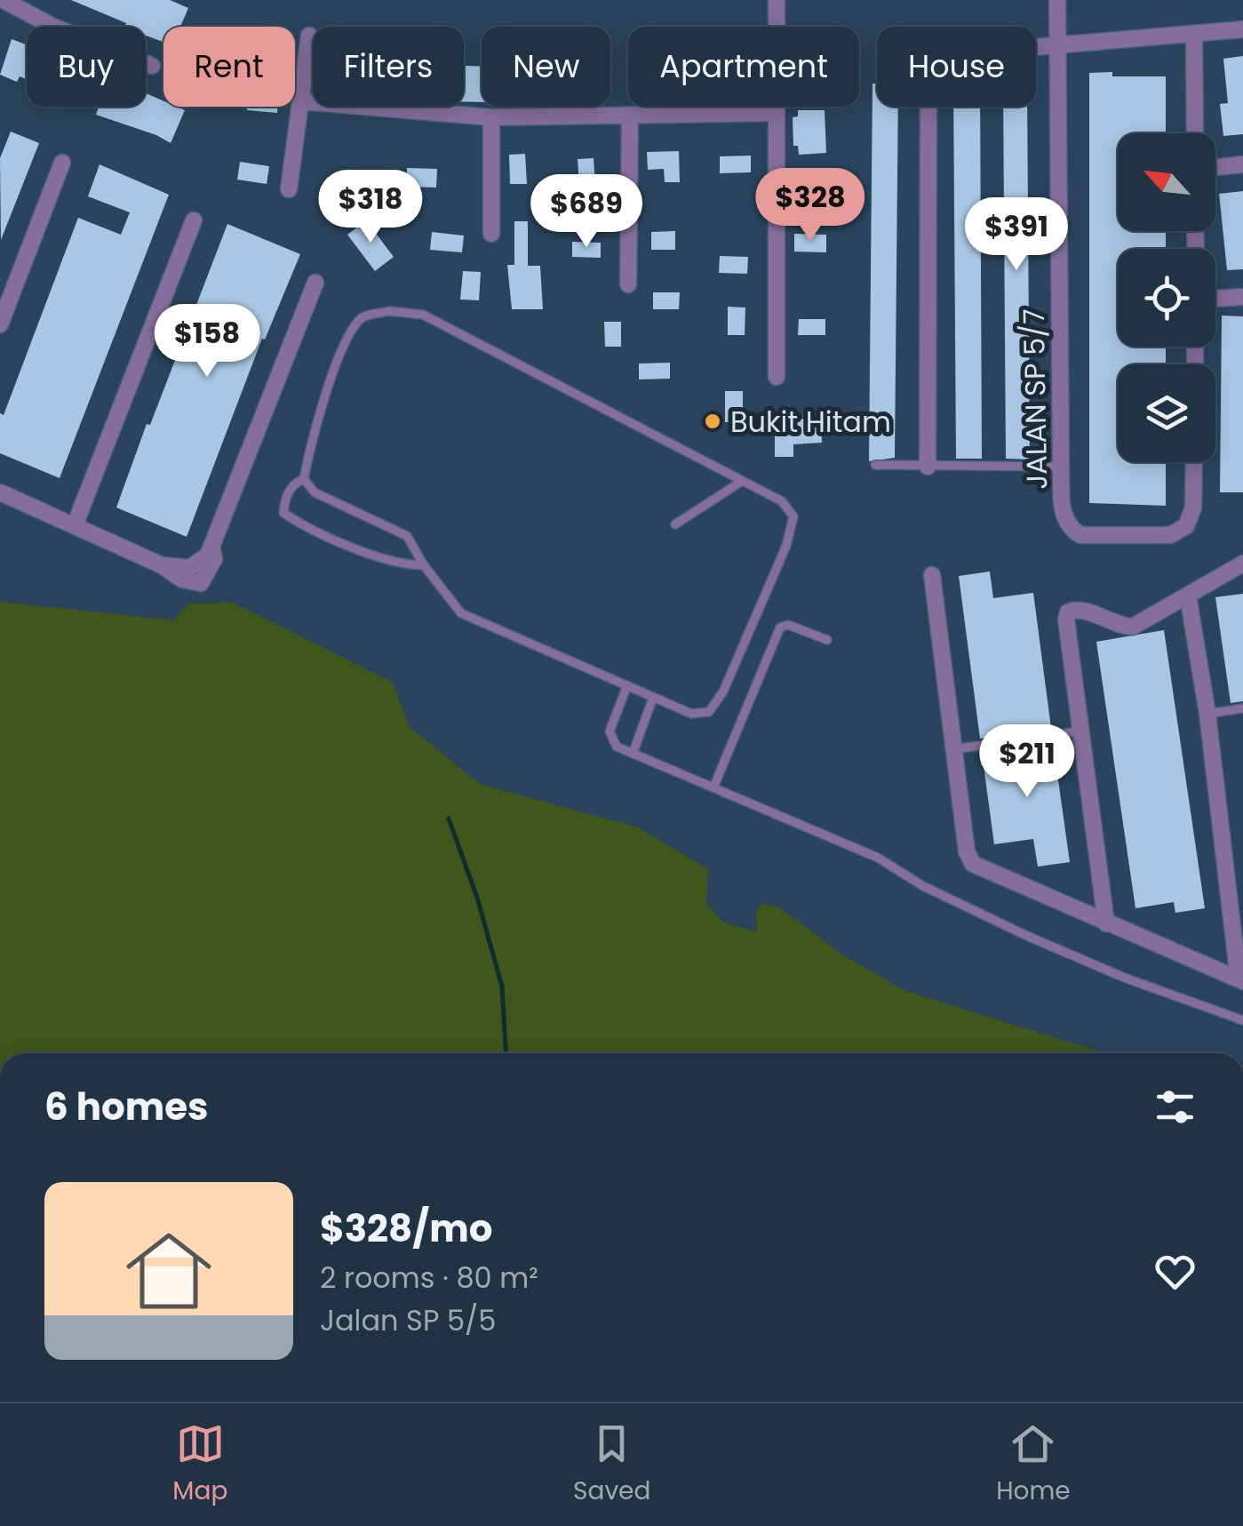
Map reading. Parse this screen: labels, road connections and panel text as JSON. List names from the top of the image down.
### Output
{
  "streets": {
    "street": ["JALAN SP 5/7"]
  },
  "places": ["Bukit Hitam"],
  "north": "top left",
  "page": {
    "chip": [
      "Buy",
      "Rent",
      "Filters",
      "New",
      "Apartment",
      "House"
    ],
    "price": [
      "$328",
      "$318",
      "$689",
      "$391",
      "$158",
      "$211"
    ],
    "heading": "6 homes",
    "list": [
      {
        "name": "$328/mo",
        "note": "2 rooms · 80 m² · Jalan SP 5/5"
      }
    ],
    "tabs": ["Map", "Saved", "Home"]
  }
}
